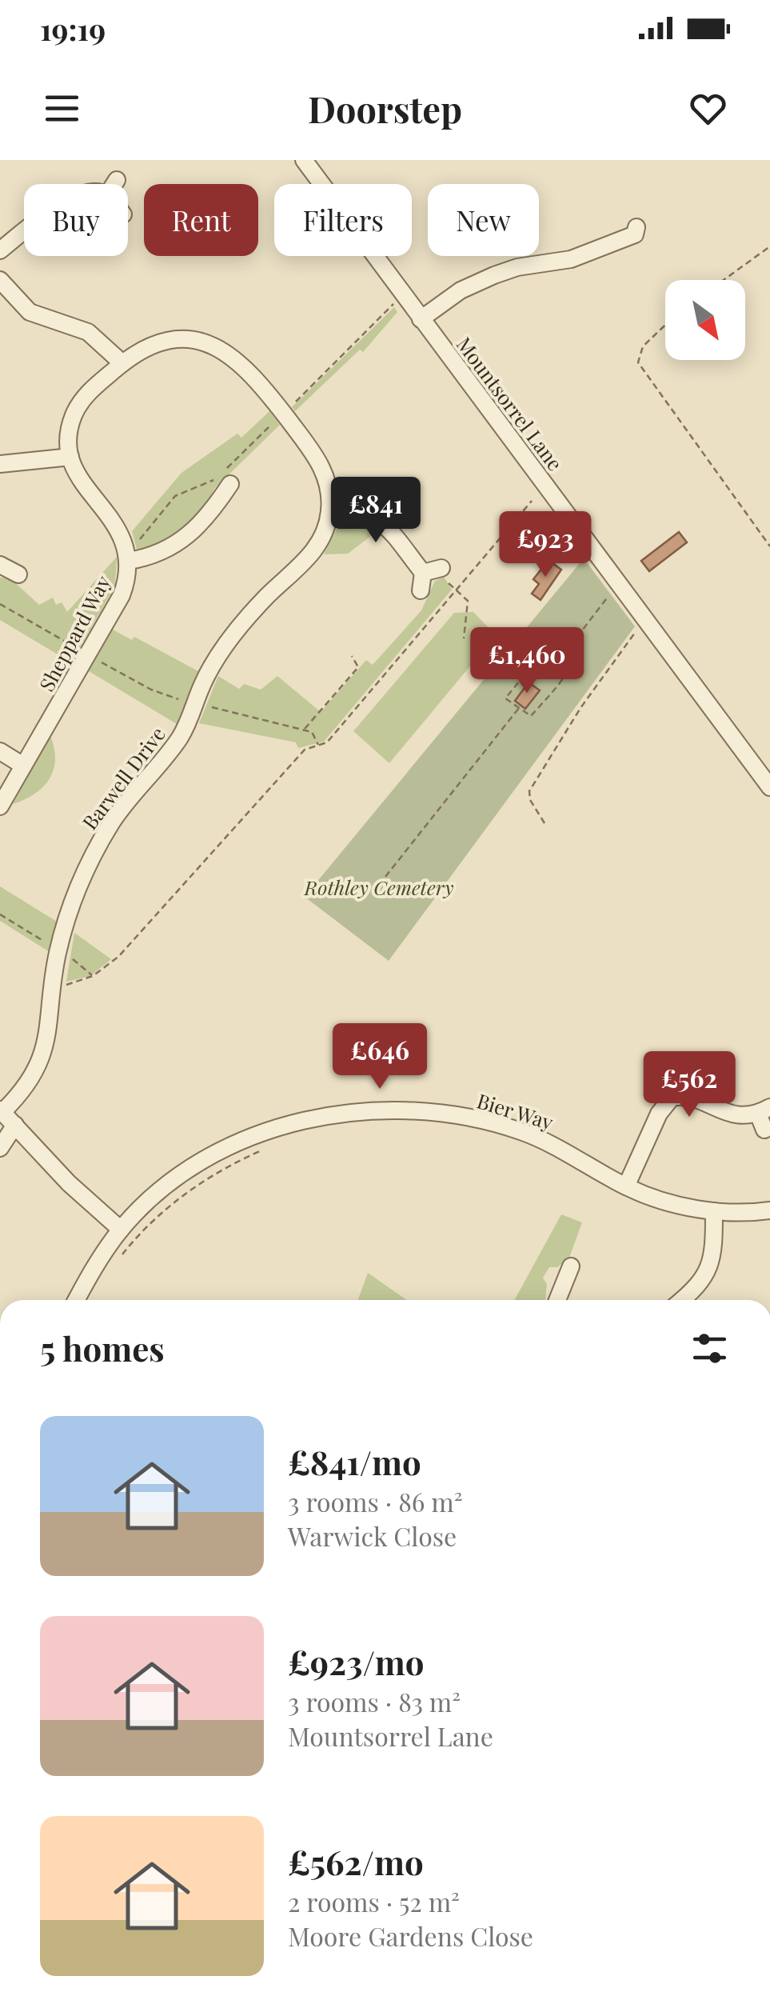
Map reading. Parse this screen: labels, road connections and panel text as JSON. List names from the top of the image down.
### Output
{
  "streets": {
    "street": [
      "Mountsorrel Lane",
      "Sheppard Way",
      "Barwell Drive",
      "Bier Way"
    ]
  },
  "parks": ["Rothley Cemetery"],
  "north": "bottom right",
  "page": {
    "status": "19:19",
    "header": "Doorstep",
    "chip": [
      "Buy",
      "Rent",
      "Filters",
      "New"
    ],
    "price": [
      "£841",
      "£923",
      "£1,460",
      "£646",
      "£562"
    ],
    "heading": "5 homes",
    "list": [
      {
        "name": "£841/mo",
        "note": "3 rooms · 86 m² · Warwick Close"
      },
      {
        "name": "£923/mo",
        "note": "3 rooms · 83 m² · Mountsorrel Lane"
      },
      {
        "name": "£562/mo",
        "note": "2 rooms · 52 m² · Moore Gardens Close"
      }
    ]
  }
}
